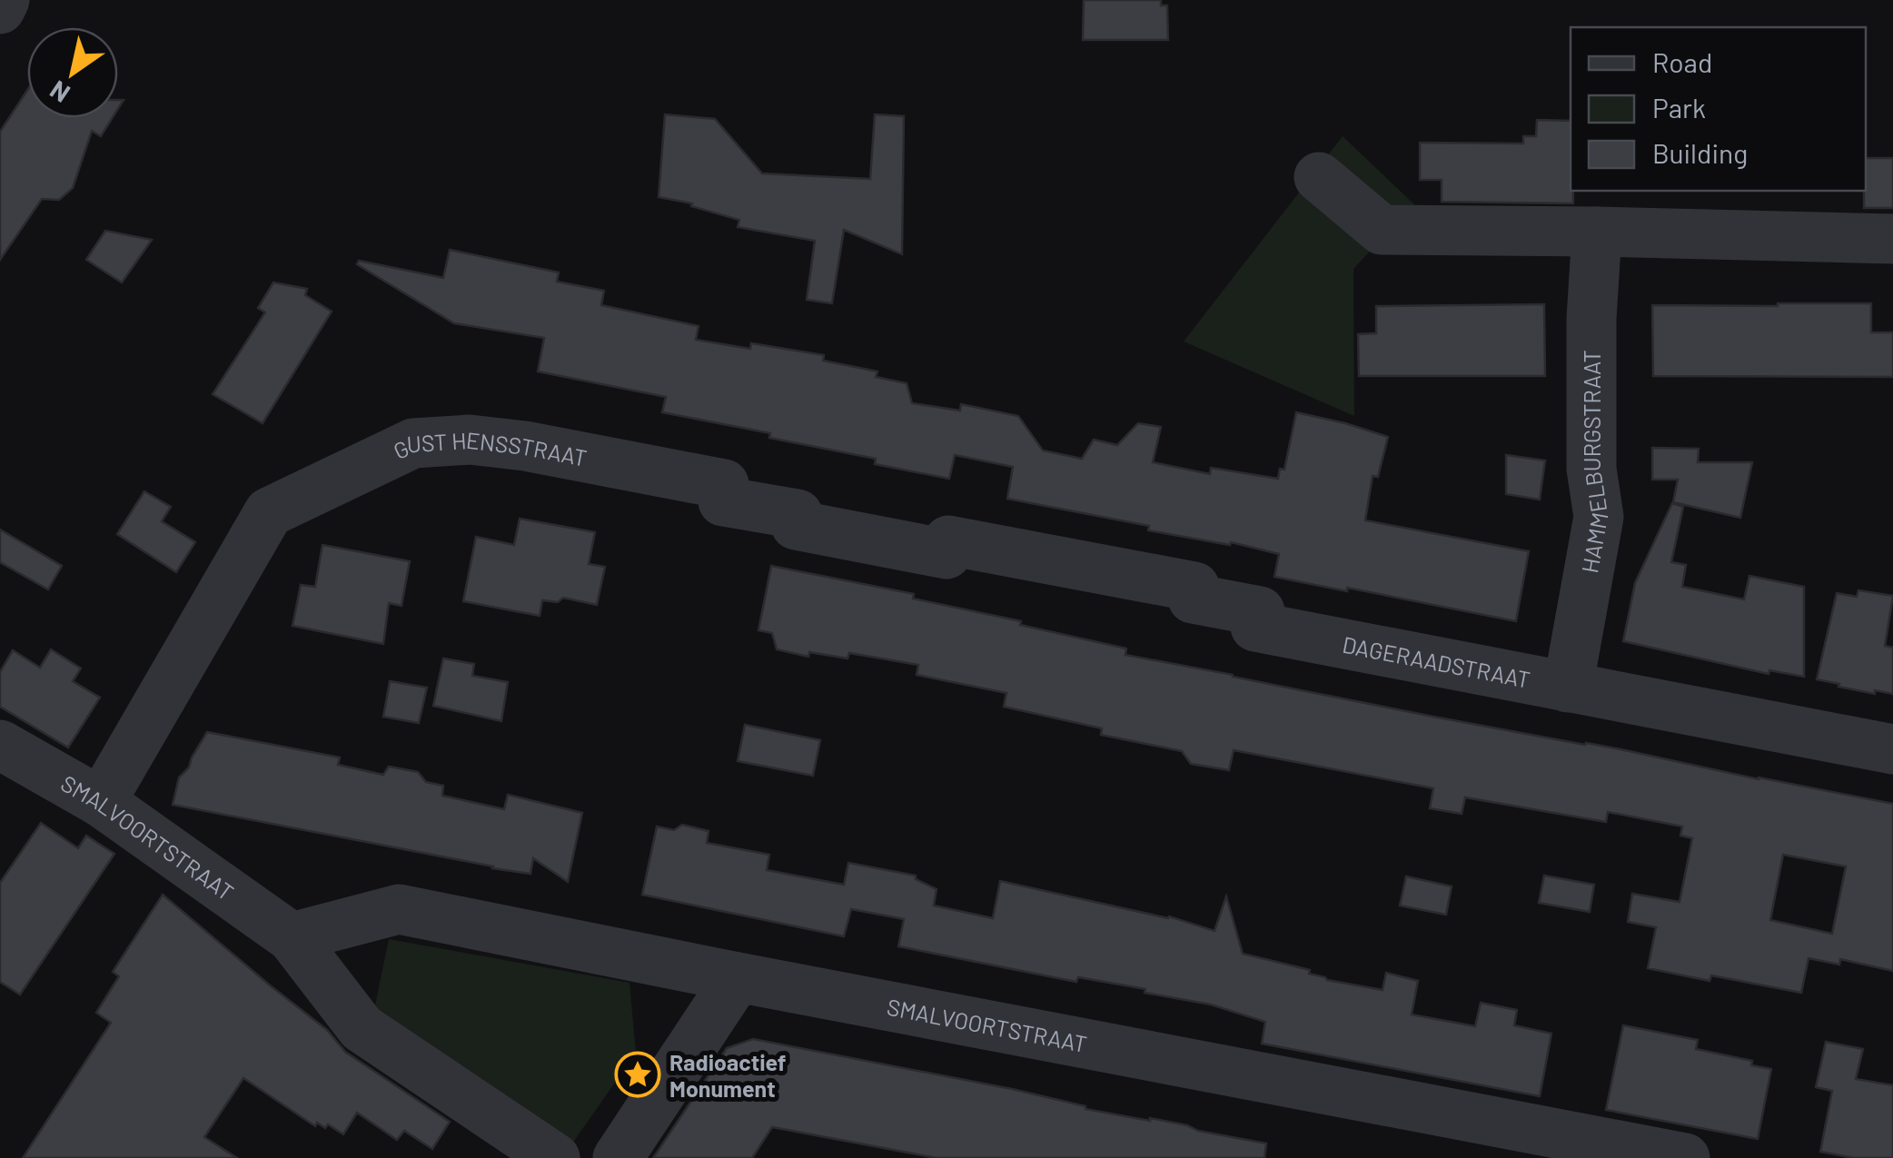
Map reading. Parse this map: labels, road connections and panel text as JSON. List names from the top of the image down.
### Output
{
  "streets": {
    "street": [
      "GUST HENSSTRAAT",
      "HAMMELBURGSTRAAT",
      "DAGERAADSTRAAT",
      "SMALVOORTSTRAAT"
    ]
  },
  "crossings": [
    ["GUST HENSSTRAAT", "DAGERAADSTRAAT"],
    ["GUST HENSSTRAAT", "SMALVOORTSTRAAT"],
    ["HAMMELBURGSTRAAT", "DAGERAADSTRAAT"]
  ],
  "places": {
    "place": ["Radioactief Monument"]
  },
  "legend": ["Road", "Park", "Building"],
  "north": "bottom left"
}
